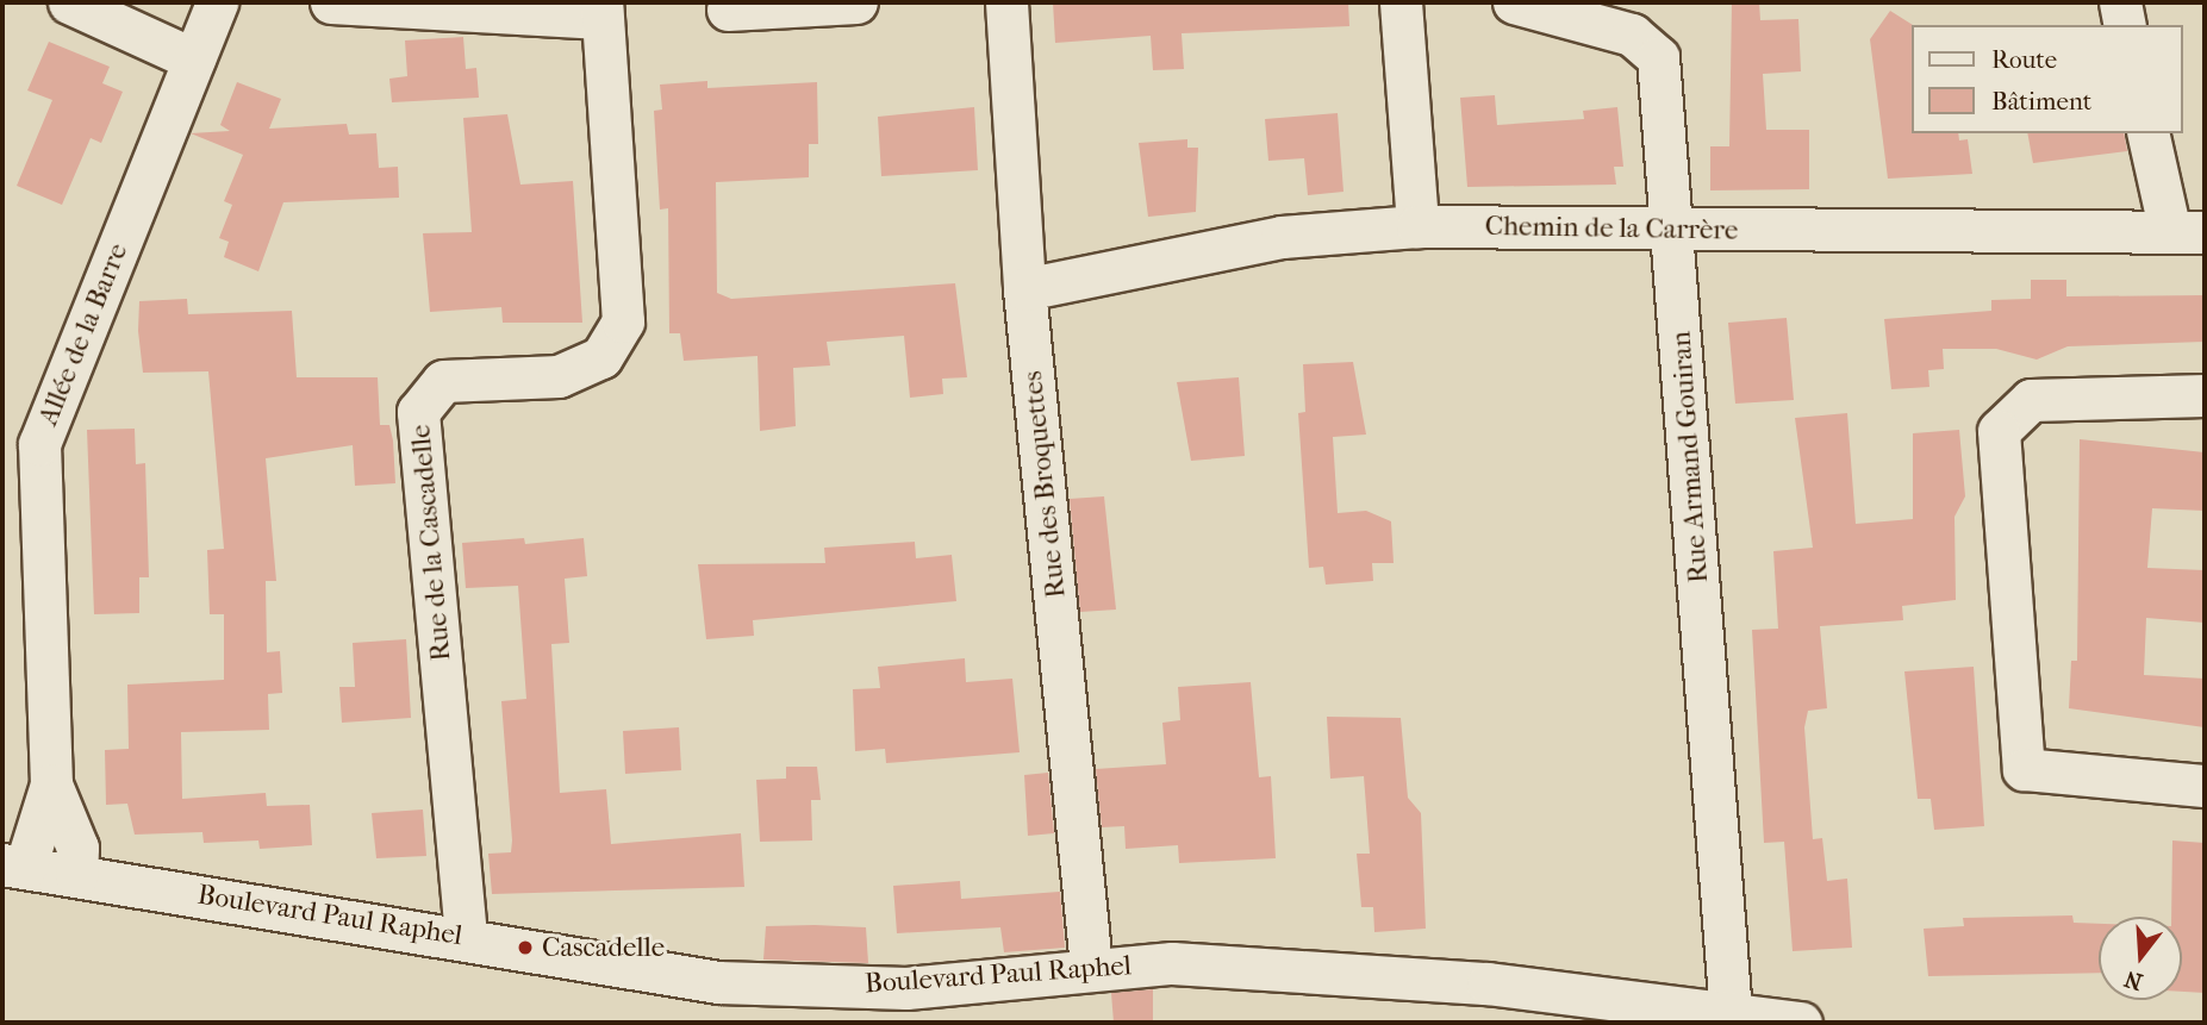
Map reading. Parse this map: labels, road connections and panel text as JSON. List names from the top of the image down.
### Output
{
  "streets": {
    "street": [
      "Chemin de la Carrère",
      "Allée de la Barre",
      "Rue Armand Gouiran",
      "Rue des Broquettes",
      "Rue de la Cascadelle",
      "Boulevard Paul Raphel"
    ]
  },
  "crossings": [
    ["Chemin de la Carrère", "Rue Armand Gouiran"],
    ["Chemin de la Carrère", "Rue des Broquettes"],
    ["Allée de la Barre", "Boulevard Paul Raphel"],
    ["Rue Armand Gouiran", "Boulevard Paul Raphel"],
    ["Rue des Broquettes", "Boulevard Paul Raphel"],
    ["Rue de la Cascadelle", "Boulevard Paul Raphel"]
  ],
  "places": ["Cascadelle"],
  "legend": ["Route", "Bâtiment"],
  "north": "bottom"
}
